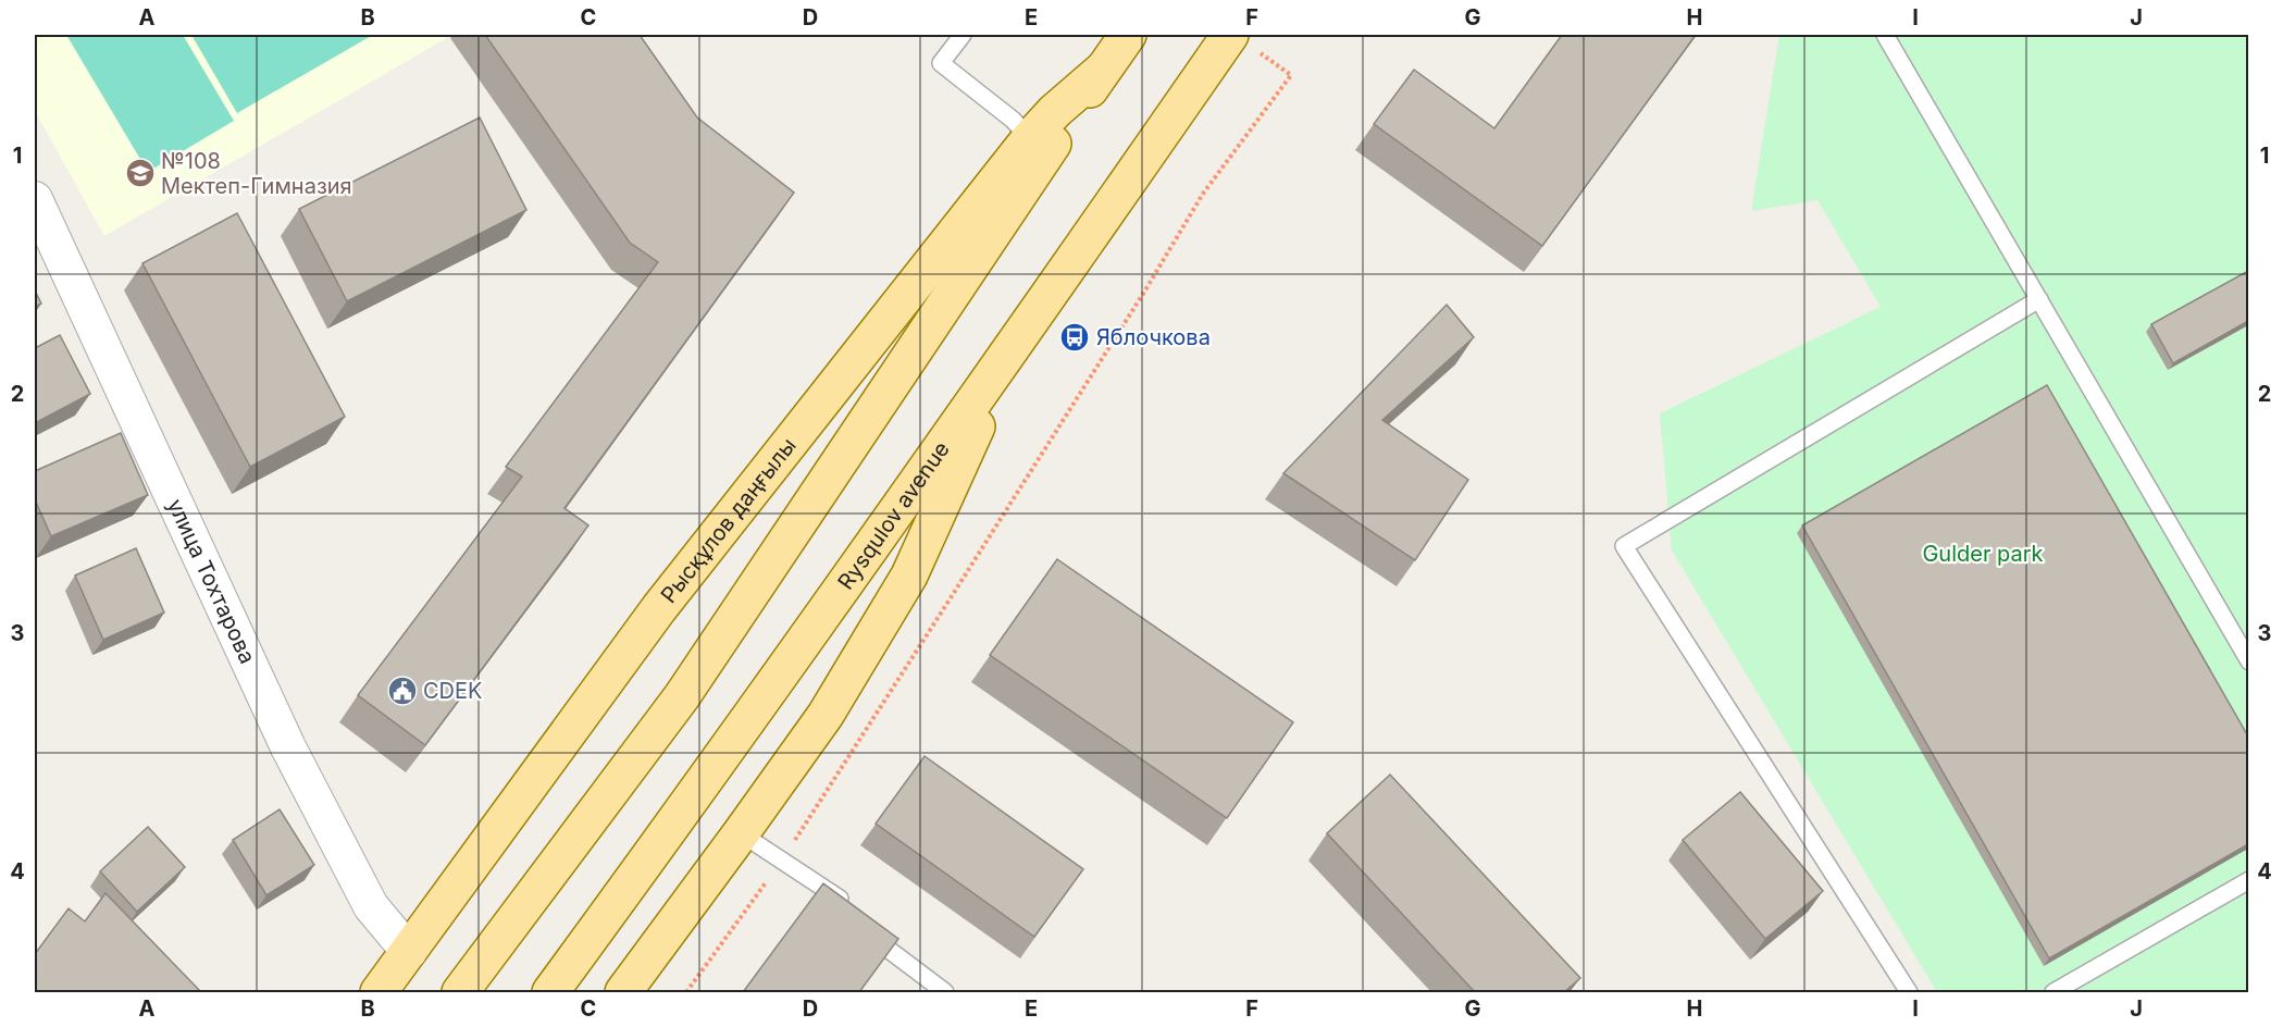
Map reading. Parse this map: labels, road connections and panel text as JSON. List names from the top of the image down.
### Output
{
  "streets": {
    "main road": ["Rysqulov avenue", "Рысқұлов даңғылы"],
    "street": ["улица Тохтарова"]
  },
  "crossings": [
    ["Рысқұлов даңғылы", "улица Тохтарова"]
  ],
  "parks": ["Gulder park"],
  "places": {
    "school or university": ["№108 Мектеп-Гимназия"],
    "bus stop": ["Яблочкова"],
    "public building": ["CDEK"]
  },
  "grid": {
    "columns": [
      "A",
      "B",
      "C",
      "D",
      "E",
      "F",
      "G",
      "H",
      "I",
      "J"
    ],
    "rows": [
      "1",
      "2",
      "3",
      "4"
    ]
  }
}
